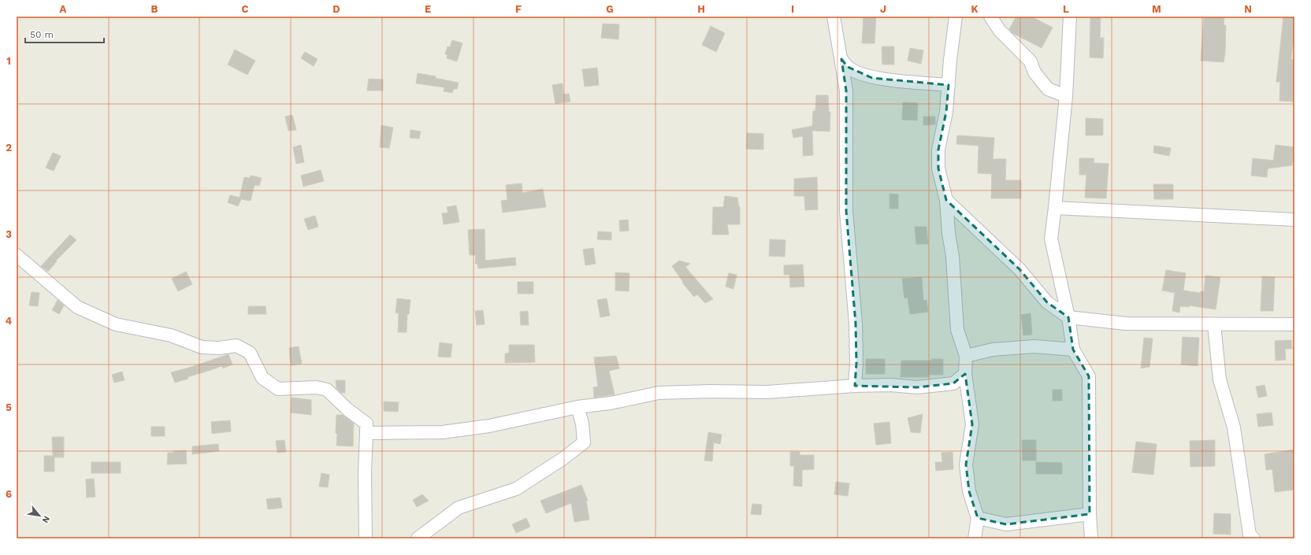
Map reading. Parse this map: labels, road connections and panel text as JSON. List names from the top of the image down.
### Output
{
  "scale_bar": "50 m",
  "north": "bottom right",
  "grid": {
    "columns": [
      "A",
      "B",
      "C",
      "D",
      "E",
      "F",
      "G",
      "H",
      "I",
      "J",
      "K",
      "L",
      "M",
      "N"
    ],
    "rows": [
      "1",
      "2",
      "3",
      "4",
      "5",
      "6"
    ]
  }
}
